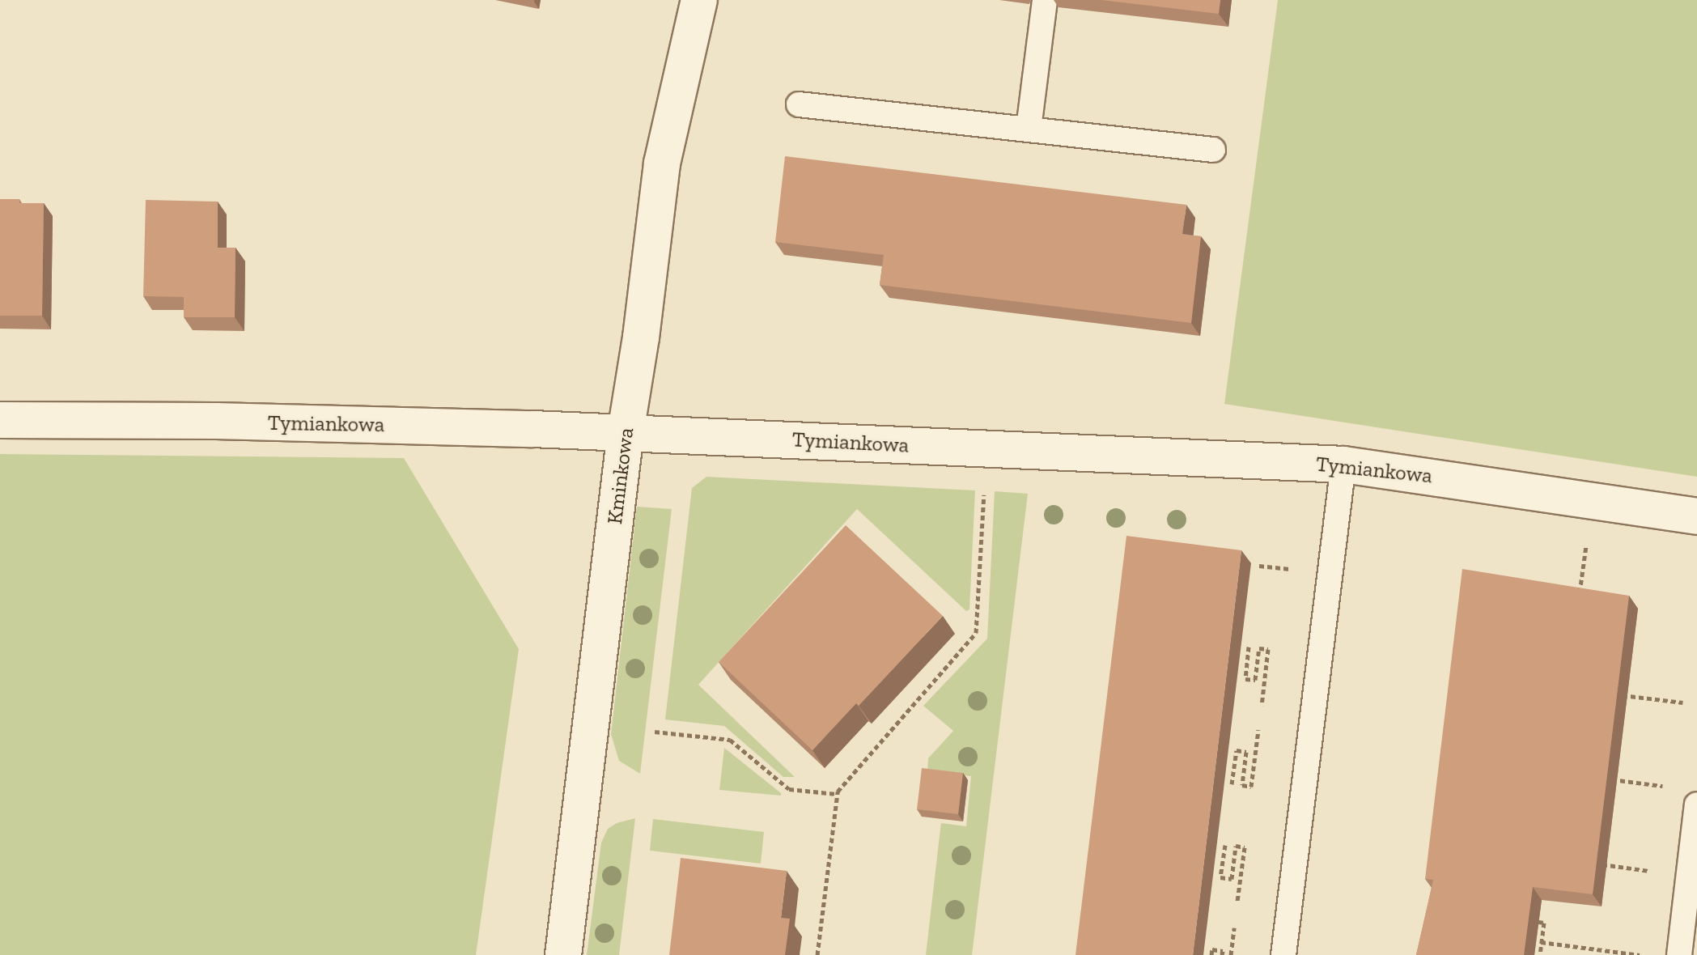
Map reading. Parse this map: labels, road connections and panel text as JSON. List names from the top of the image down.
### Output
{
  "streets": {
    "street": ["Tymiankowa", "Kminkowa"]
  },
  "crossings": [
    ["Tymiankowa", "Kminkowa"]
  ]
}
